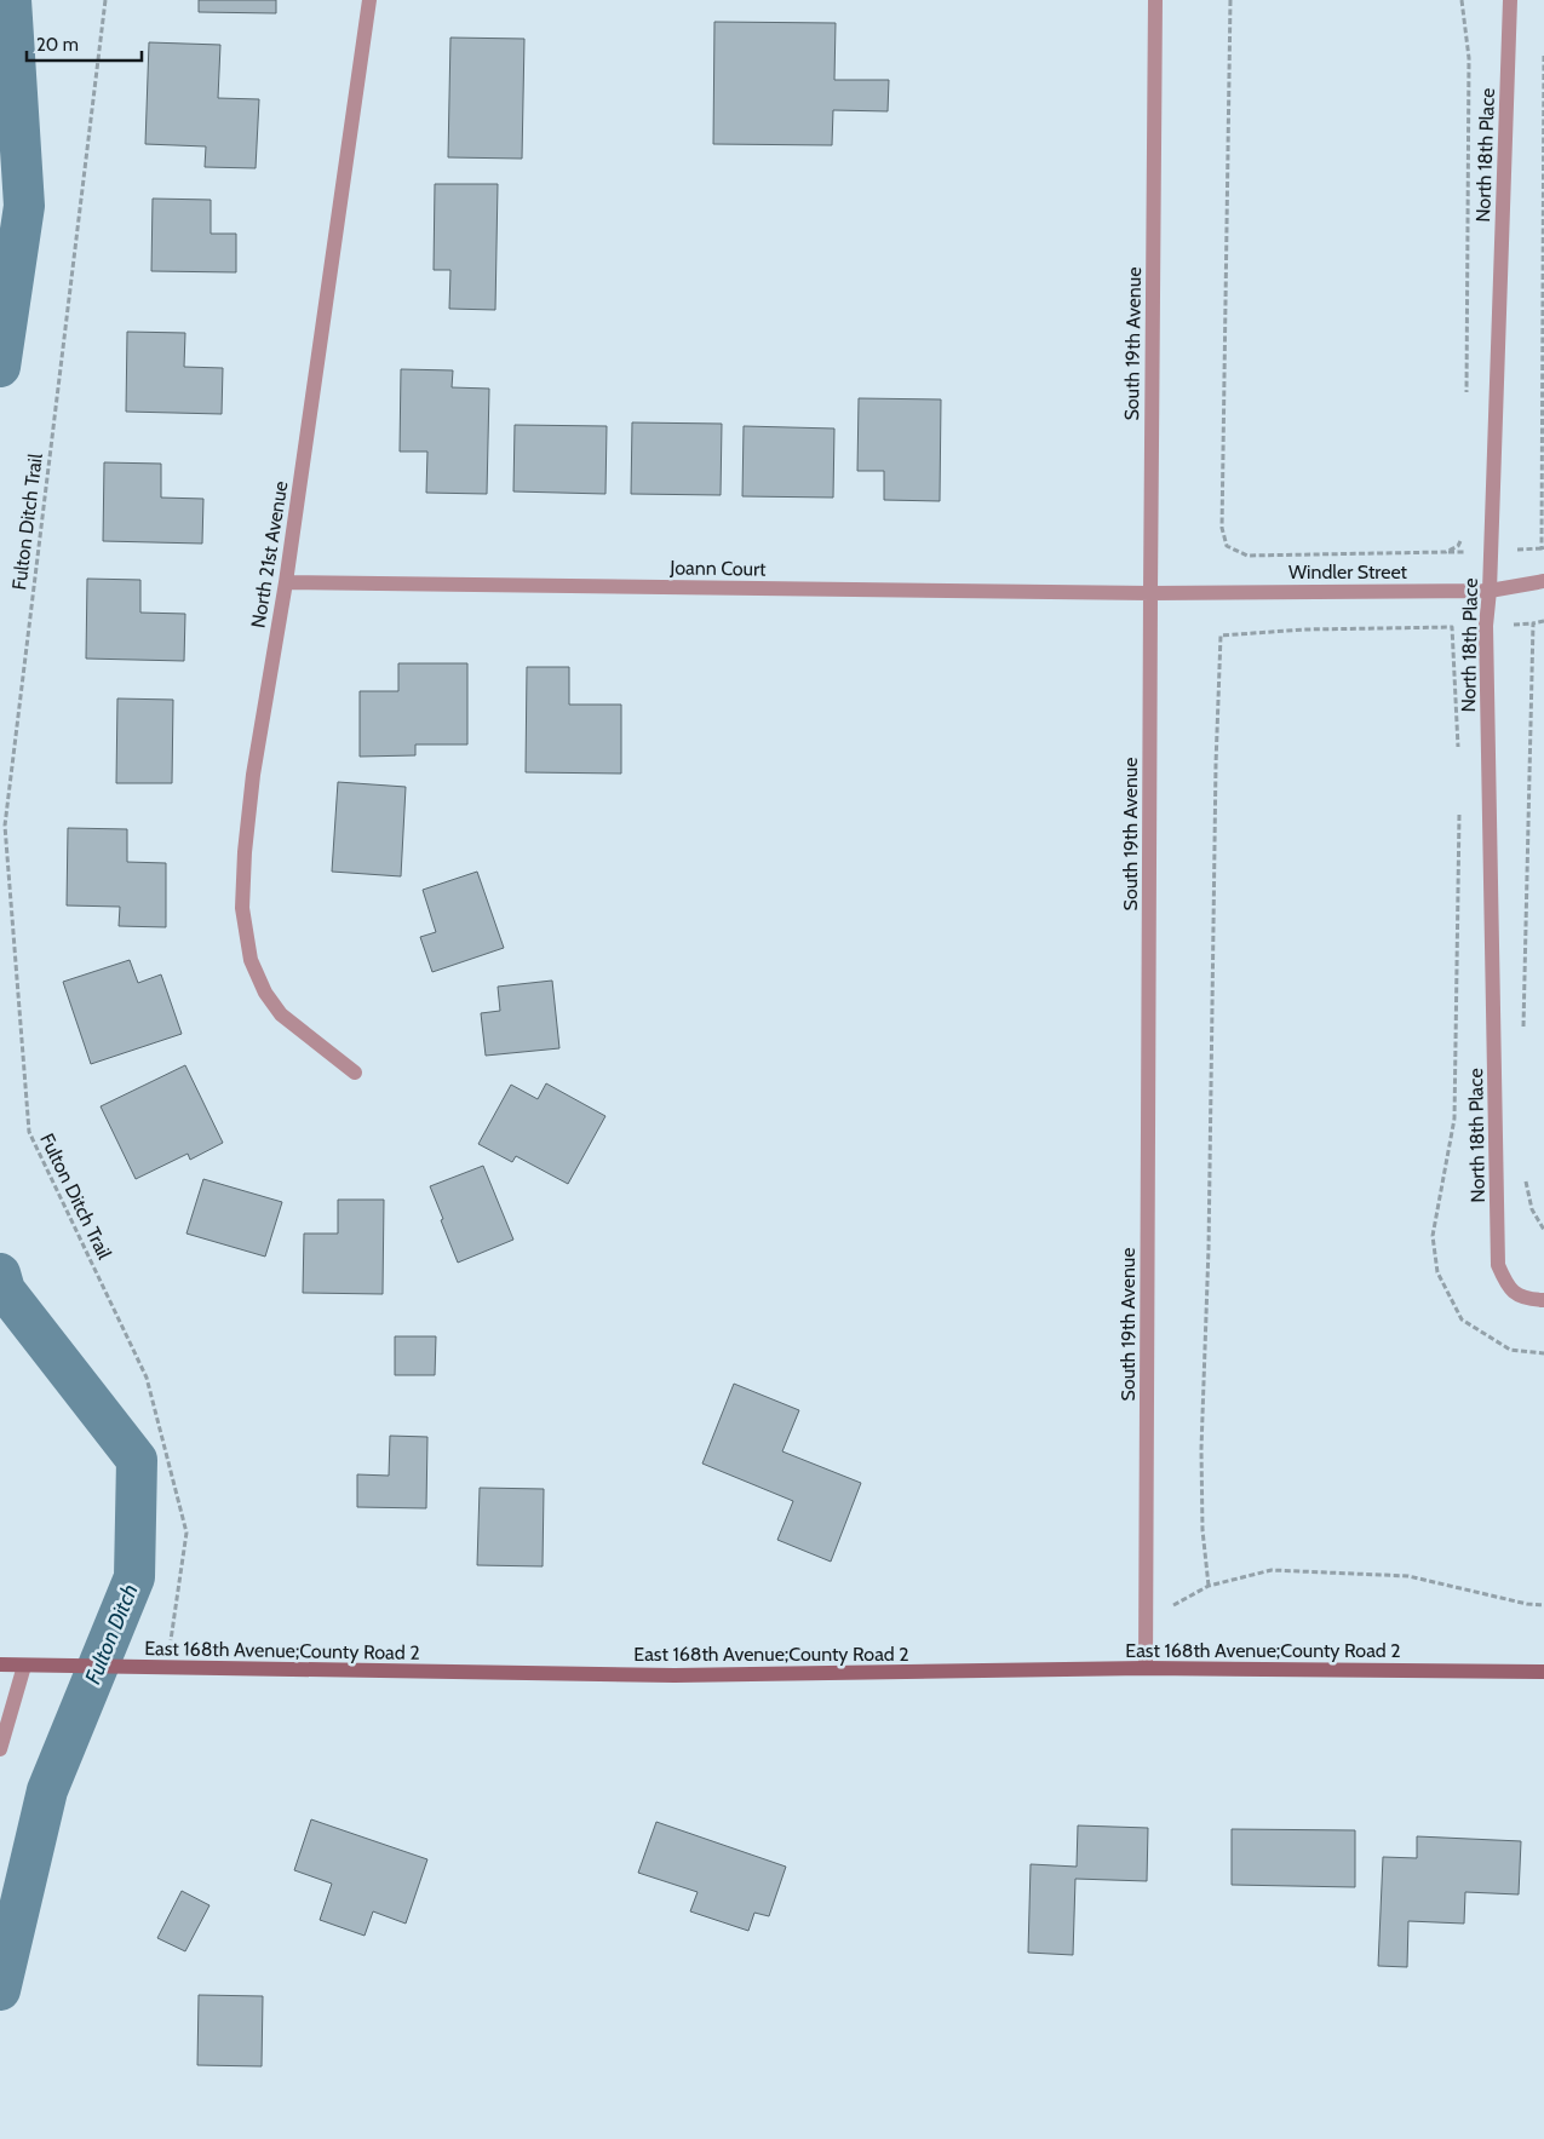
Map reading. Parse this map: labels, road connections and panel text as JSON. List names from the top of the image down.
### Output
{
  "streets": {
    "main road": ["East 168th Avenue;County Road 2"],
    "street": [
      "North 18th Place",
      "South 19th Avenue",
      "North 21st Avenue",
      "Joann Court",
      "Windler Street"
    ],
    "path": ["Fulton Ditch Trail"]
  },
  "crossings": [
    ["North 18th Place", "Windler Street"],
    ["South 19th Avenue", "Joann Court"],
    ["South 19th Avenue", "Windler Street"],
    ["South 19th Avenue", "East 168th Avenue;County Road 2"],
    ["Fulton Ditch Trail", "East 168th Avenue;County Road 2"],
    ["North 21st Avenue", "Joann Court"],
    ["Joann Court", "Windler Street"]
  ],
  "water": ["Fulton Ditch"],
  "scale_bar": "20 m"
}
